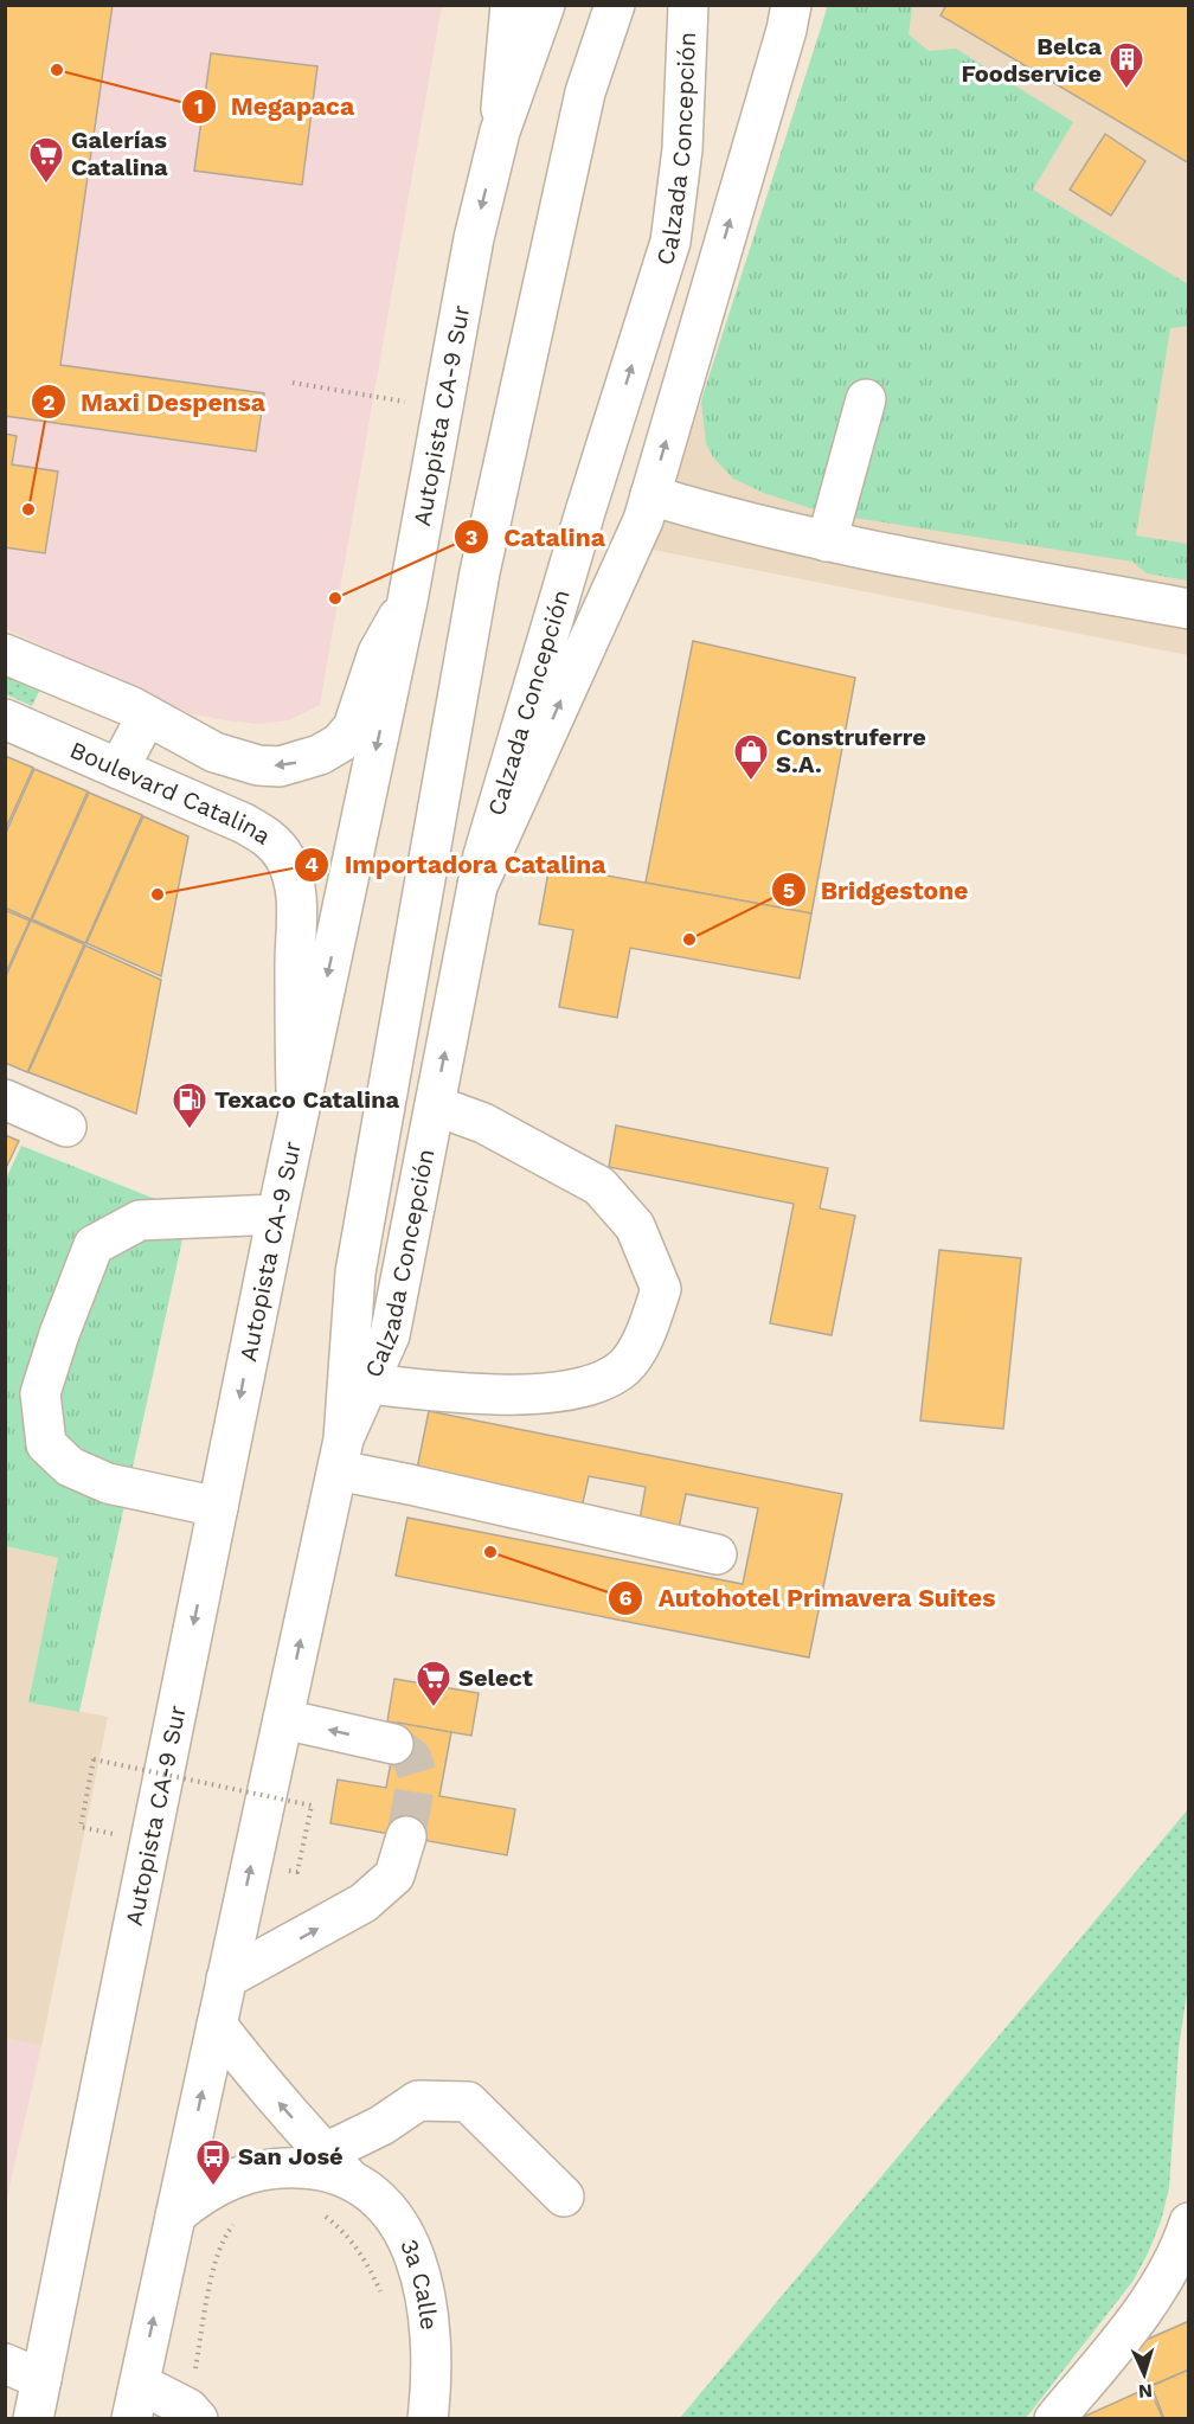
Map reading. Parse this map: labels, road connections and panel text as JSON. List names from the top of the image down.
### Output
{
  "streets": {
    "main road": [
      "Calzada Concepción",
      "Autopista CA-9 Sur",
      "Boulevard Catalina",
      "3a Calle"
    ]
  },
  "crossings": [
    ["Autopista CA-9 Sur", "Boulevard Catalina"]
  ],
  "places": {
    "other": [
      "Megapaca",
      "Maxi Despensa",
      "Catalina",
      "Importadora Catalina",
      "Bridgestone",
      "Autohotel Primavera Suites"
    ],
    "building": ["Belca Foodservice"],
    "supermarket": ["Galerías Catalina", "Select"],
    "shop": ["Construferre S.A."],
    "fuel station": ["Texaco Catalina"],
    "bus stop": ["San José"]
  },
  "north": "bottom"
}
